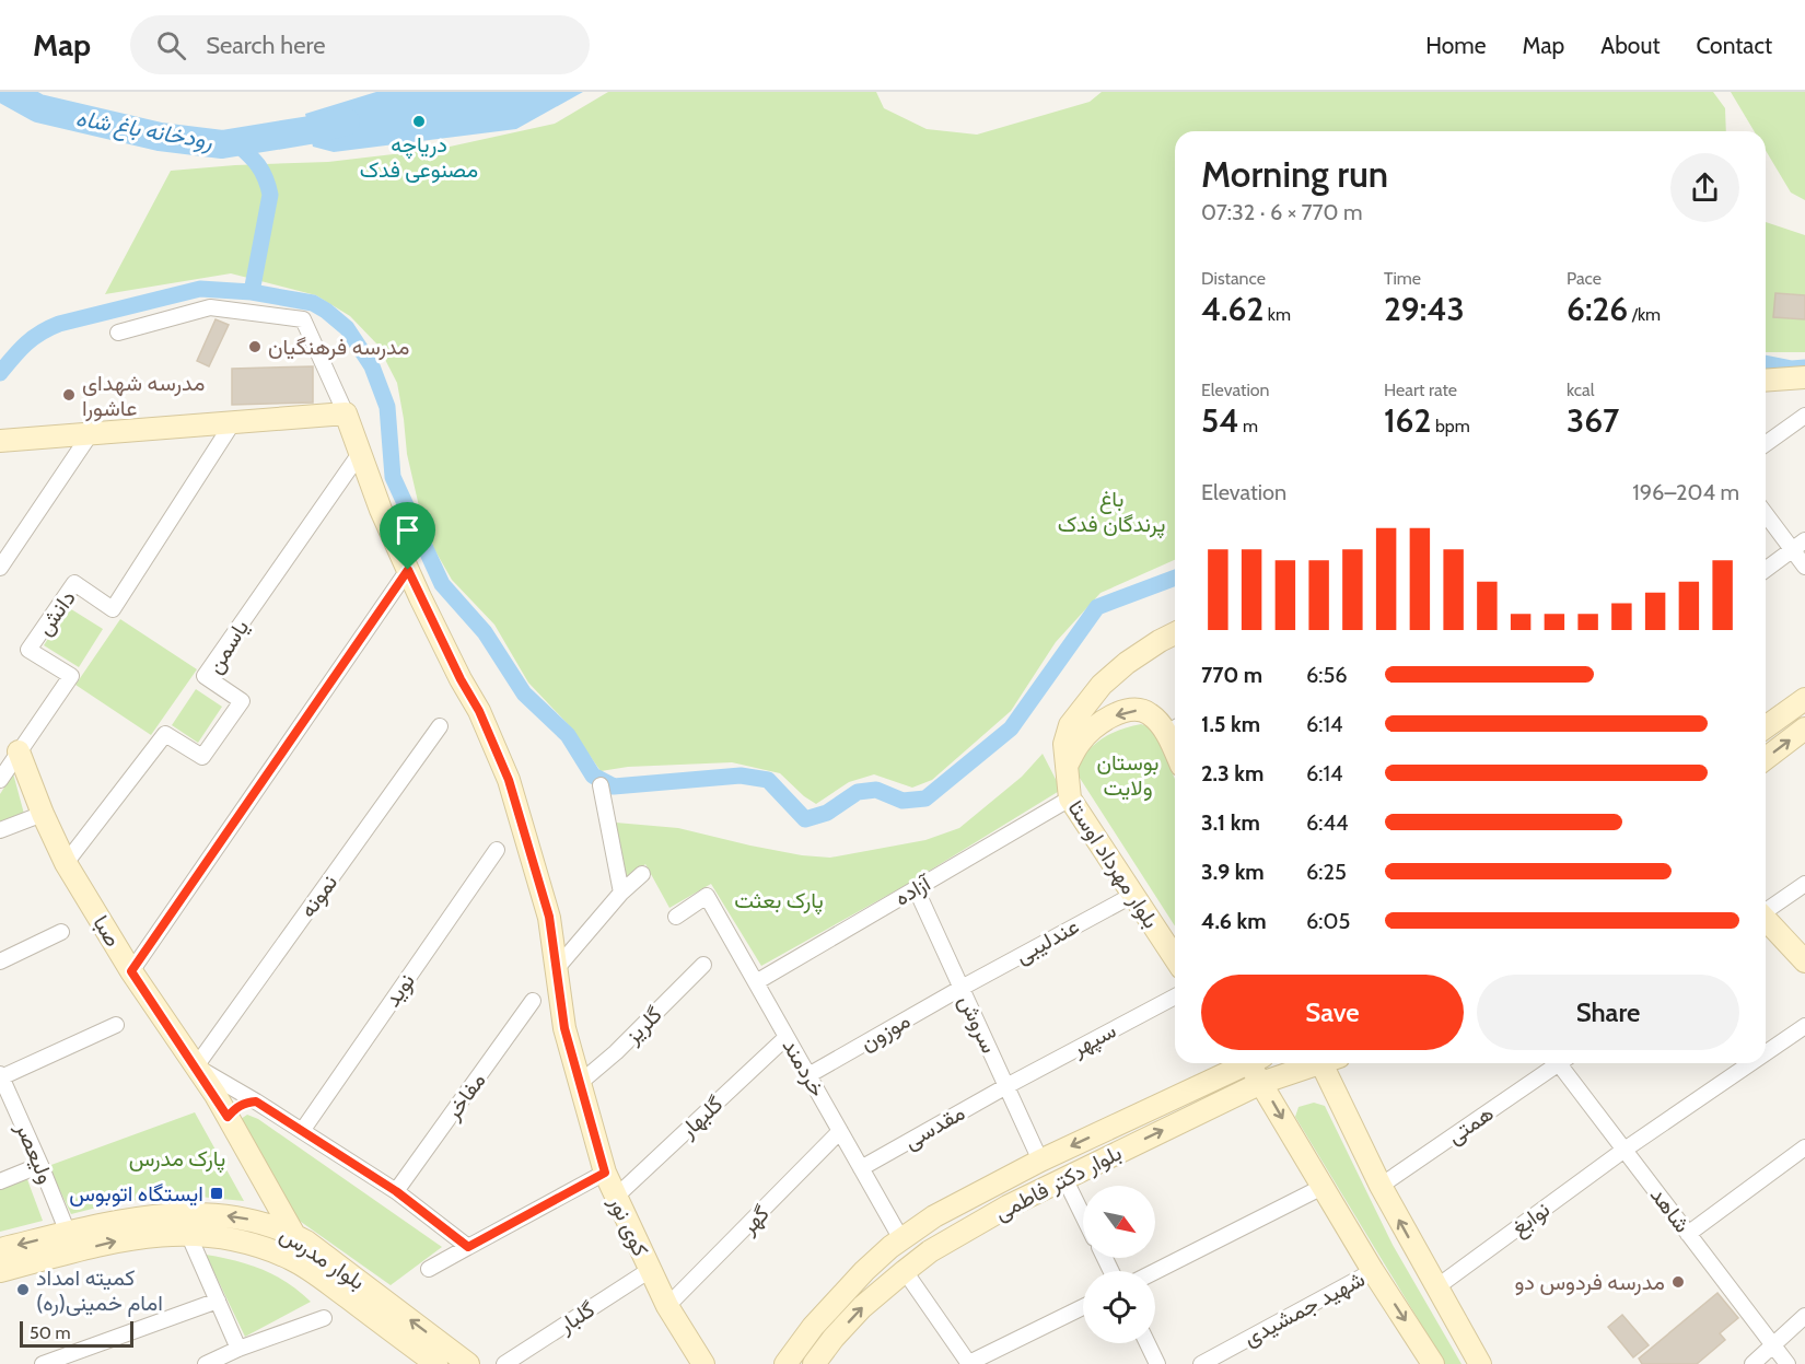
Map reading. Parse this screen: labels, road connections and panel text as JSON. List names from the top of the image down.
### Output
{
  "streets": {
    "main road": [
      "بلوار مهرداد اوستا",
      "صبا",
      "بلوار دکتر فاطمی",
      "کوی نور",
      "بلوار مدرس"
    ],
    "street": [
      "دانش",
      "یاسمن",
      "آزاده",
      "نمونه",
      "عندلیبی",
      "نوید",
      "سروش",
      "گلریز",
      "موزون",
      "سپهر",
      "خردمند",
      "مفاخر",
      "گلبهار",
      "همتی",
      "مقدسی",
      "ولیعصر",
      "شاهد",
      "نوابغ",
      "گهر",
      "شهید جمشیدی",
      "گلبار"
    ]
  },
  "crossings": [
    ["دانش", "صبا"],
    ["یاسمن", "صبا"],
    ["یاسمن", "کوی نور"],
    ["بلوار مهرداد اوستا", "آزاده"],
    ["بلوار مهرداد اوستا", "عندلیبی"],
    ["آزاده", "سروش"],
    ["آزاده", "خردمند"],
    ["نمونه", "صبا"],
    ["صبا", "بلوار مدرس"],
    ["عندلیبی", "سروش"],
    ["عندلیبی", "موزون"],
    ["سروش", "موزون"],
    ["سروش", "سپهر"],
    ["سروش", "مقدسی"],
    ["سروش", "بلوار دکتر فاطمی"],
    ["گلریز", "کوی نور"],
    ["موزون", "خردمند"],
    ["سپهر", "مقدسی"],
    ["خردمند", "گلبهار"],
    ["خردمند", "مقدسی"],
    ["خردمند", "بلوار دکتر فاطمی"],
    ["خردمند", "گهر"],
    ["گلبهار", "کوی نور"],
    ["ولیعصر", "بلوار مدرس"],
    ["شاهد", "نوابغ"],
    ["گهر", "کوی نور"],
    ["کوی نور", "گلبار"]
  ],
  "water": ["رودخانه باغ شاه"],
  "parks": [
    "باغ پرندگان فدک",
    "بوستان ولایت",
    "پارک بعثت",
    "پارک مدرس"
  ],
  "places": {
    "other": [
      "دریاچه مصنوعی فدک",
      "مدرسه فرهنگیان",
      "مدرسه شهدای عاشورا",
      "مدرسه فردوس دو",
      "کمیته امداد امام خمینی(ره)"
    ],
    "transit": ["ایستگاه اتوبوس"]
  },
  "scale_bar": "50 m",
  "north": "bottom right",
  "page": {
    "header": "Map",
    "search": "Search here",
    "nav": [
      "Home",
      "Map",
      "About",
      "Contact"
    ],
    "heading": ["Morning run", "07:32 · 6 × 770 m"],
    "stats": [
      ["Distance", "4.62 km"],
      ["Time", "29:43"],
      ["Pace", "6:26 /km"],
      ["Elevation", "54 m"],
      ["Heart rate", "162 bpm"],
      ["kcal", "367"]
    ],
    "chart": ["Elevation", "196–204 m"],
    "list": [
      {
        "name": "770 m",
        "note": "6:56"
      },
      {
        "name": "1.5 km",
        "note": "6:14"
      },
      {
        "name": "2.3 km",
        "note": "6:14"
      },
      {
        "name": "3.1 km",
        "note": "6:44"
      },
      {
        "name": "3.9 km",
        "note": "6:25"
      },
      {
        "name": "4.6 km",
        "note": "6:05"
      }
    ],
    "buttons": ["Save", "Share"],
    "scale": "50 m"
  }
}
